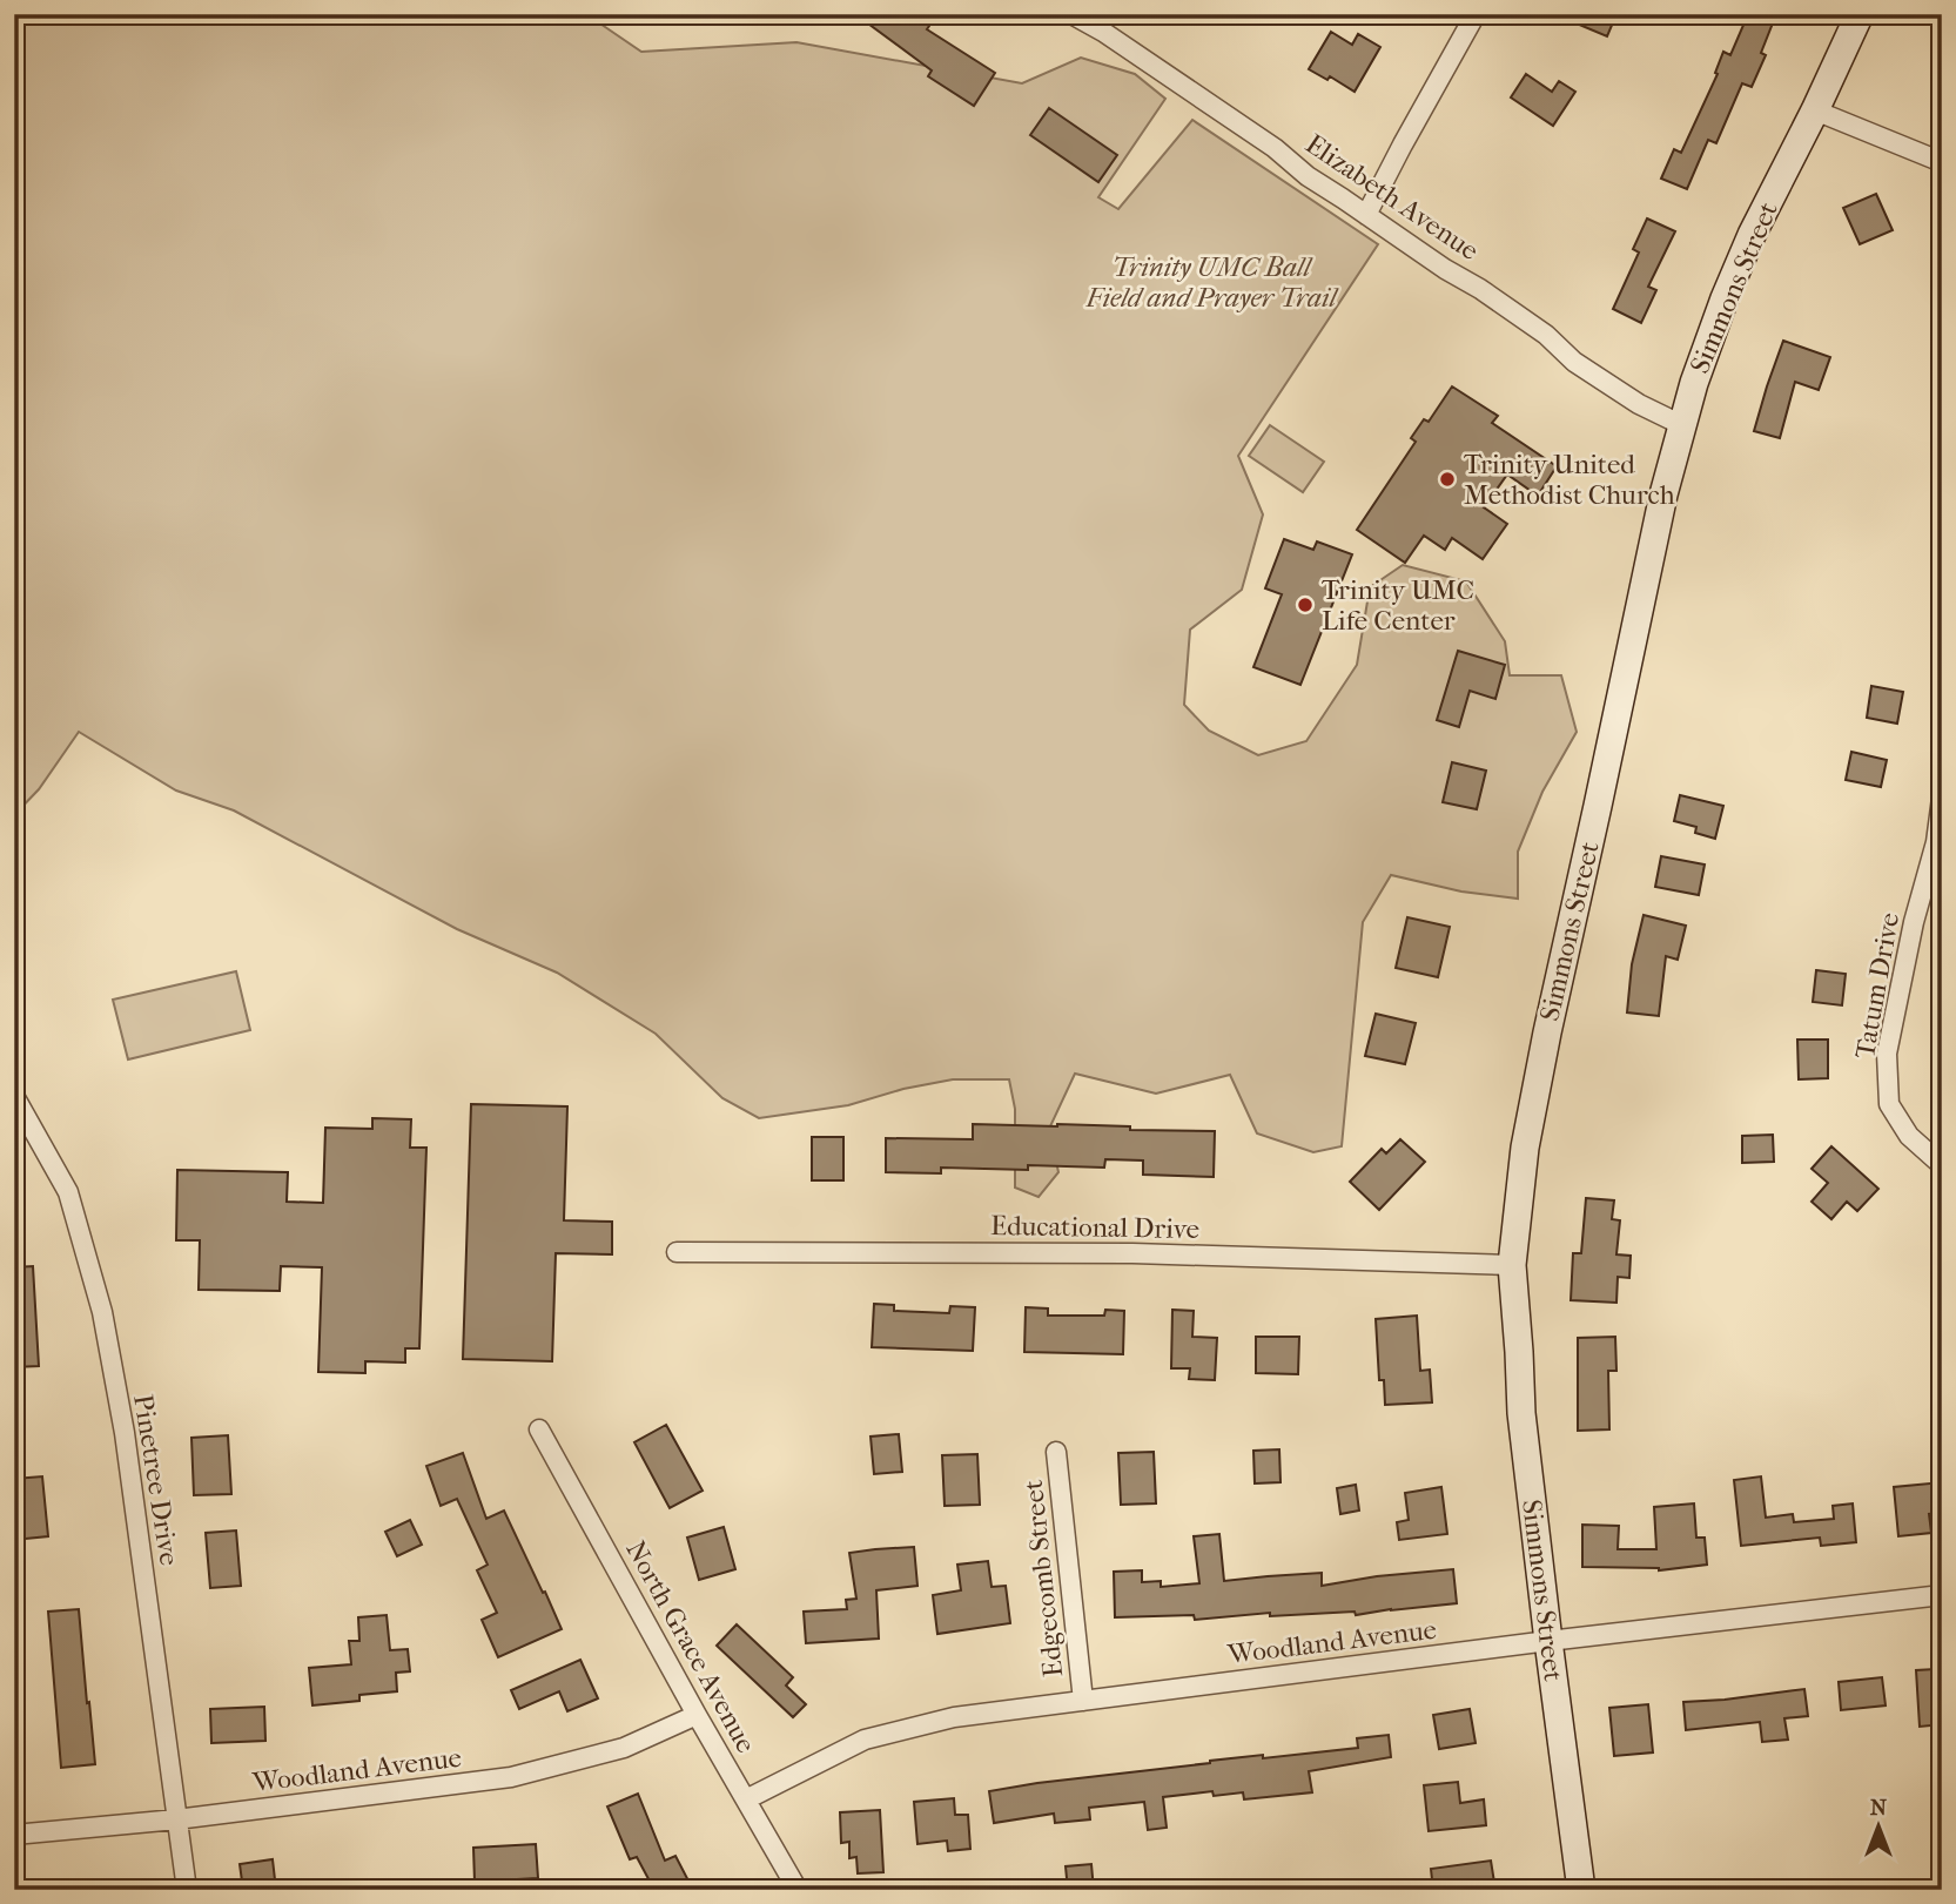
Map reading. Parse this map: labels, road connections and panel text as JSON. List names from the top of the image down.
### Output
{
  "streets": {
    "street": [
      "Elizabeth Avenue",
      "Simmons Street",
      "Tatum Drive",
      "Educational Drive",
      "Pinetree Drive",
      "Edgecomb Street",
      "Woodland Avenue",
      "North Grace Avenue"
    ]
  },
  "crossings": [
    ["Elizabeth Avenue", "Simmons Street"],
    ["Simmons Street", "Educational Drive"],
    ["Simmons Street", "Woodland Avenue"],
    ["Pinetree Drive", "Woodland Avenue"],
    ["Edgecomb Street", "Woodland Avenue"],
    ["Woodland Avenue", "North Grace Avenue"]
  ],
  "parks": ["Trinity UMC Ball Field and Prayer Trail"],
  "places": ["Trinity United Methodist Church", "Trinity UMC Life Center"],
  "north": "top"
}
